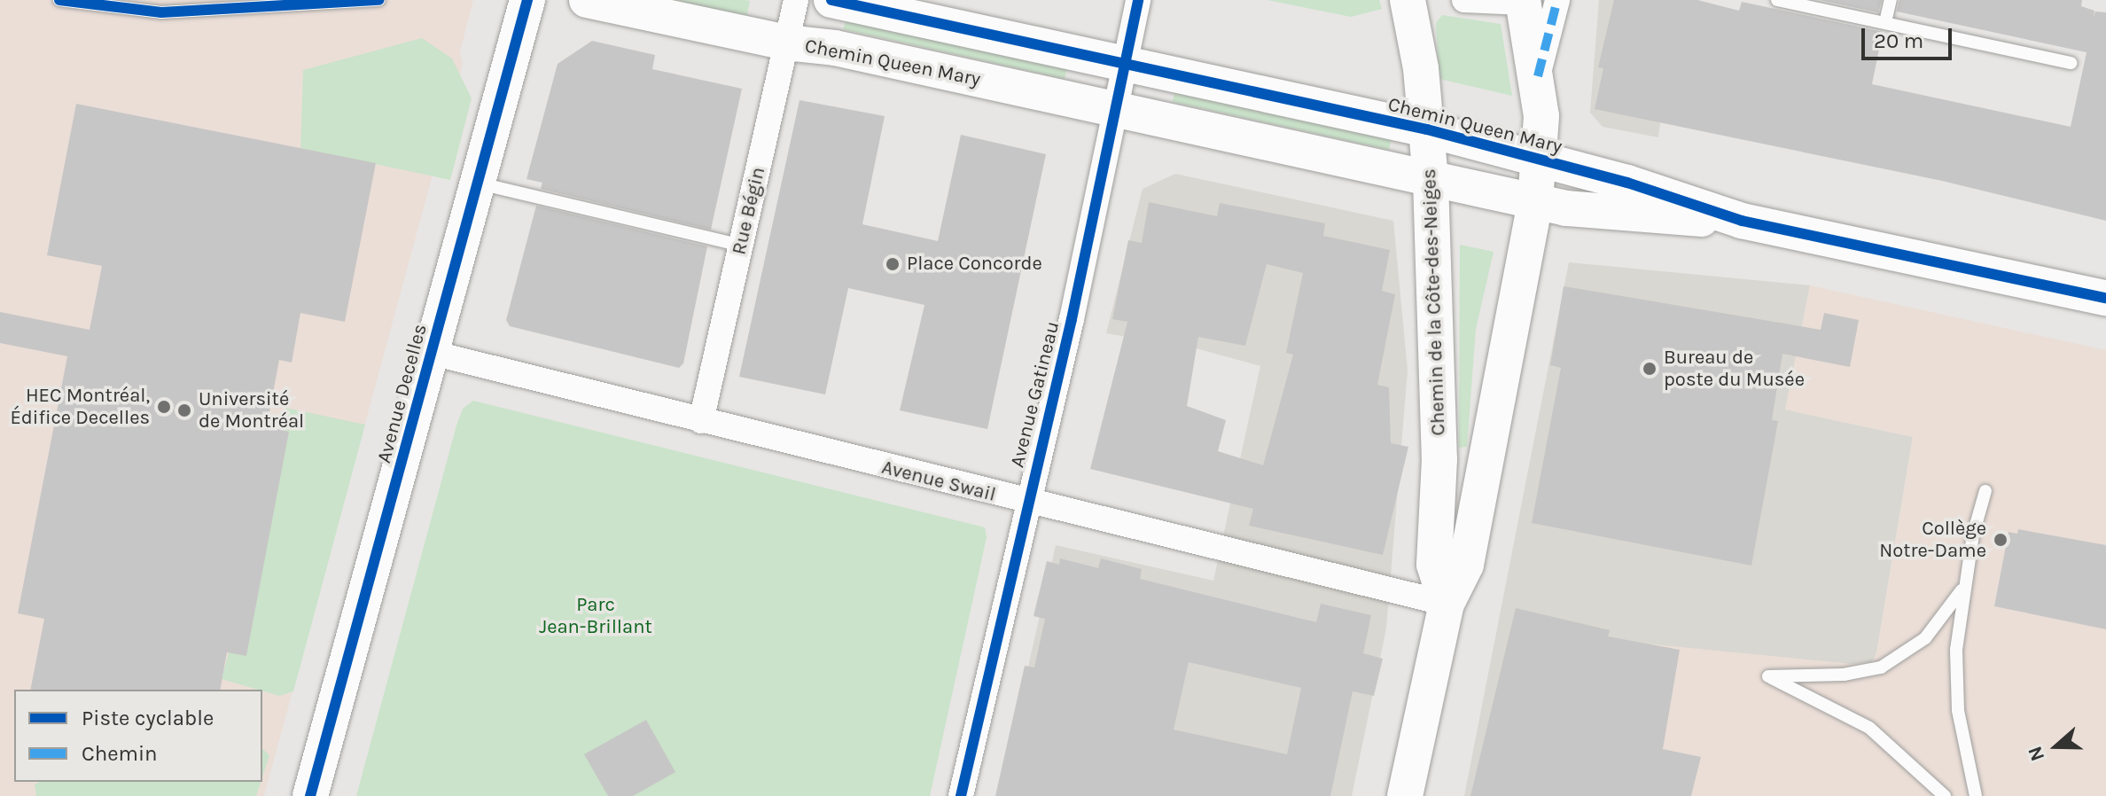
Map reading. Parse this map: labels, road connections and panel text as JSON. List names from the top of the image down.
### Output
{
  "streets": {
    "street": [
      "Chemin Queen Mary",
      "Rue Bégin",
      "Chemin de la Côte-des-Neiges",
      "Avenue Decelles",
      "Avenue Gatineau",
      "Avenue Swail"
    ]
  },
  "crossings": [
    ["Chemin Queen Mary", "Rue Bégin"],
    ["Chemin Queen Mary", "Chemin de la Côte-des-Neiges"],
    ["Chemin Queen Mary", "Avenue Gatineau"],
    ["Rue Bégin", "Avenue Swail"],
    ["Chemin de la Côte-des-Neiges", "Avenue Swail"],
    ["Avenue Decelles", "Avenue Swail"],
    ["Avenue Gatineau", "Avenue Swail"]
  ],
  "parks": ["Parc Jean-Brillant"],
  "places": [
    "Place Concorde",
    "Bureau de poste du Musée",
    "HEC Montréal, Édifice Decelles",
    "Université de Montréal",
    "Collège Notre-Dame"
  ],
  "legend": ["Piste cyclable", "Chemin"],
  "scale_bar": "20 m",
  "north": "left"
}
